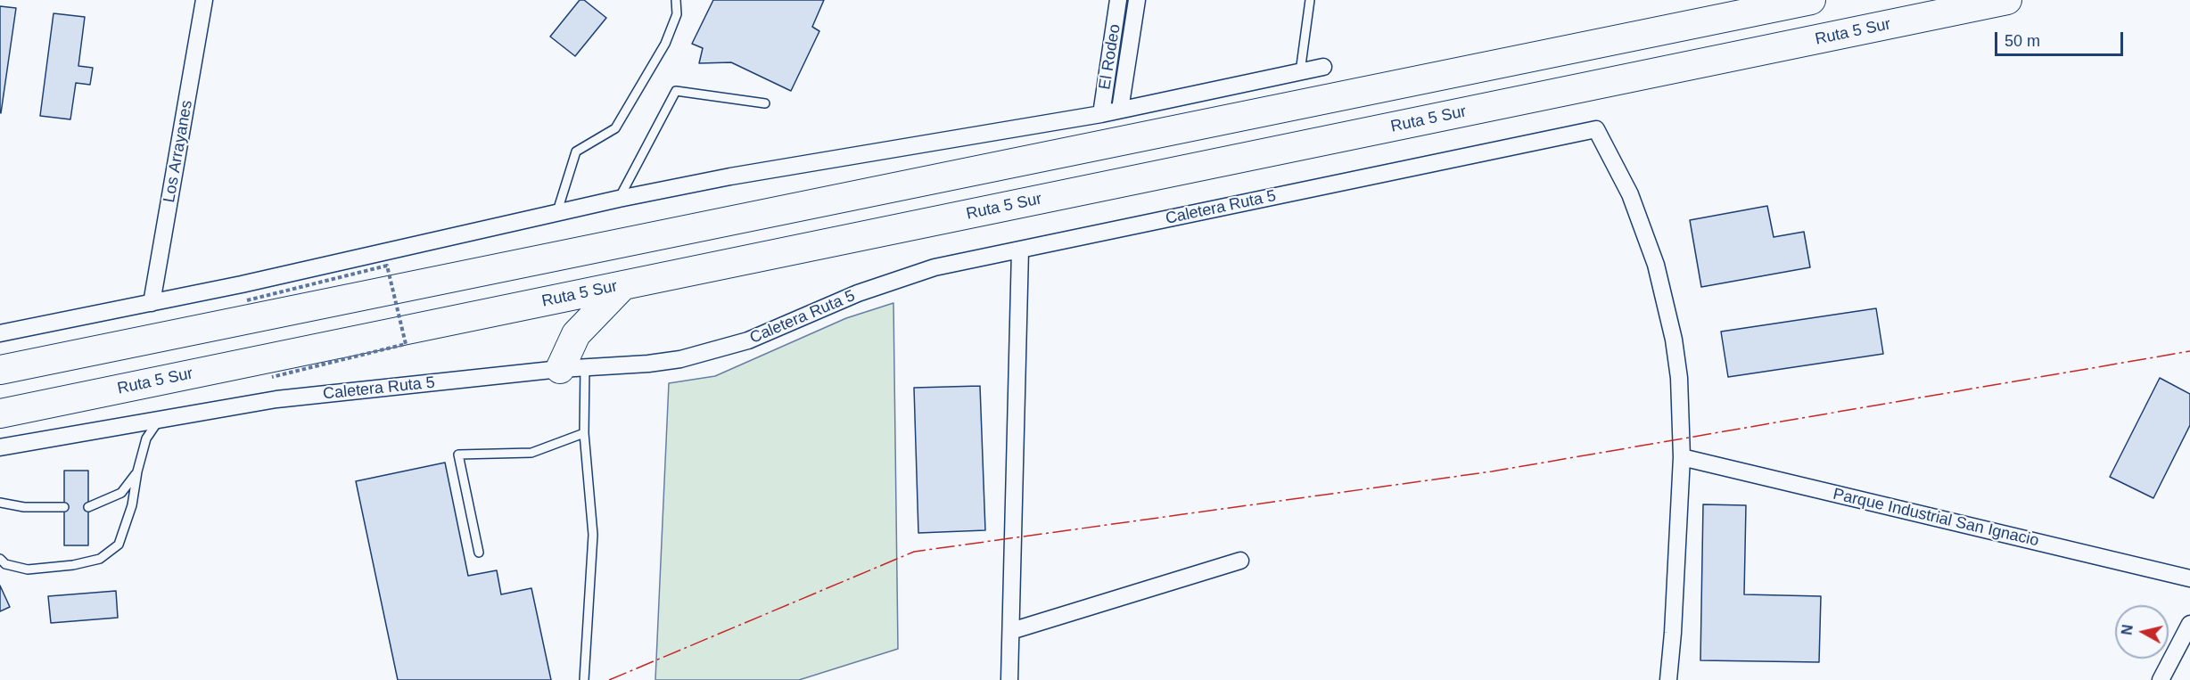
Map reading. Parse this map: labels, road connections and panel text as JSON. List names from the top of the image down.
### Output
{
  "streets": {
    "highway": ["Ruta 5 Sur"],
    "street": [
      "El Rodeo",
      "Los Arrayanes",
      "Caletera Ruta 5",
      "Parque Industrial San Ignacio"
    ]
  },
  "crossings": [
    ["Caletera Ruta 5", "Parque Industrial San Ignacio"]
  ],
  "scale_bar": "50 m",
  "north": "left"
}
